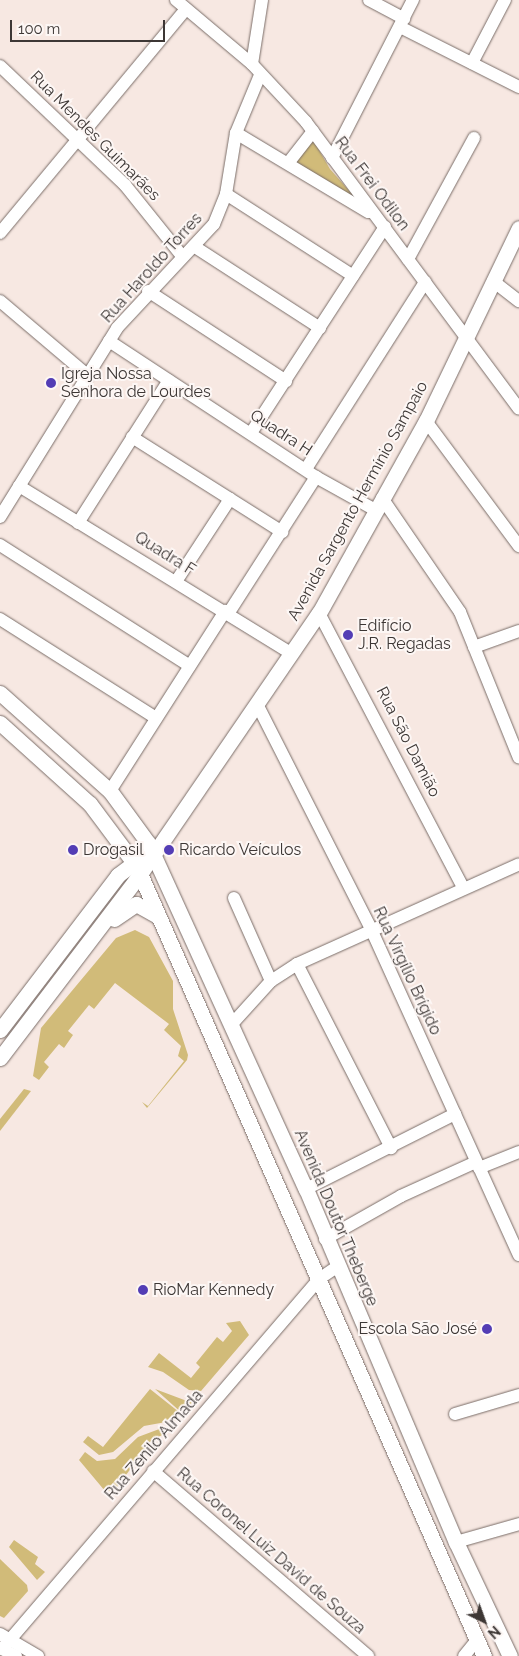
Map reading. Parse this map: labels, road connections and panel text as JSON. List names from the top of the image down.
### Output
{
  "streets": {
    "main road": ["Avenida Sargento Hermínio Sampaio", "Avenida Doutor Theberge"],
    "street": [
      "Rua Mendes Guimarães",
      "Rua Frei Odilon",
      "Rua Haroldo Torres",
      "Quadra H",
      "Quadra F",
      "Rua São Damião",
      "Rua Virgílio Brígido",
      "Rua Zenilo Almada",
      "Rua Coronel Luiz David de Souza"
    ]
  },
  "crossings": [
    ["Rua Mendes Guimarães", "Rua Haroldo Torres"],
    ["Rua Frei Odilon", "Rua Haroldo Torres"],
    ["Rua Frei Odilon", "Avenida Sargento Hermínio Sampaio"],
    ["Rua Haroldo Torres", "Quadra H"],
    ["Rua Haroldo Torres", "Quadra F"],
    ["Quadra H", "Avenida Sargento Hermínio Sampaio"],
    ["Avenida Sargento Hermínio Sampaio", "Quadra F"],
    ["Avenida Sargento Hermínio Sampaio", "Rua São Damião"],
    ["Avenida Sargento Hermínio Sampaio", "Rua Virgílio Brígido"],
    ["Avenida Sargento Hermínio Sampaio", "Avenida Doutor Theberge"],
    ["Avenida Doutor Theberge", "Rua Zenilo Almada"],
    ["Rua Zenilo Almada", "Rua Coronel Luiz David de Souza"]
  ],
  "places": [
    "Igreja Nossa Senhora de Lourdes",
    "Edifício J.R. Regadas",
    "Drogasil",
    "Ricardo Veículos",
    "RioMar Kennedy",
    "Escola São José"
  ],
  "scale_bar": "100 m",
  "north": "bottom right"
}
